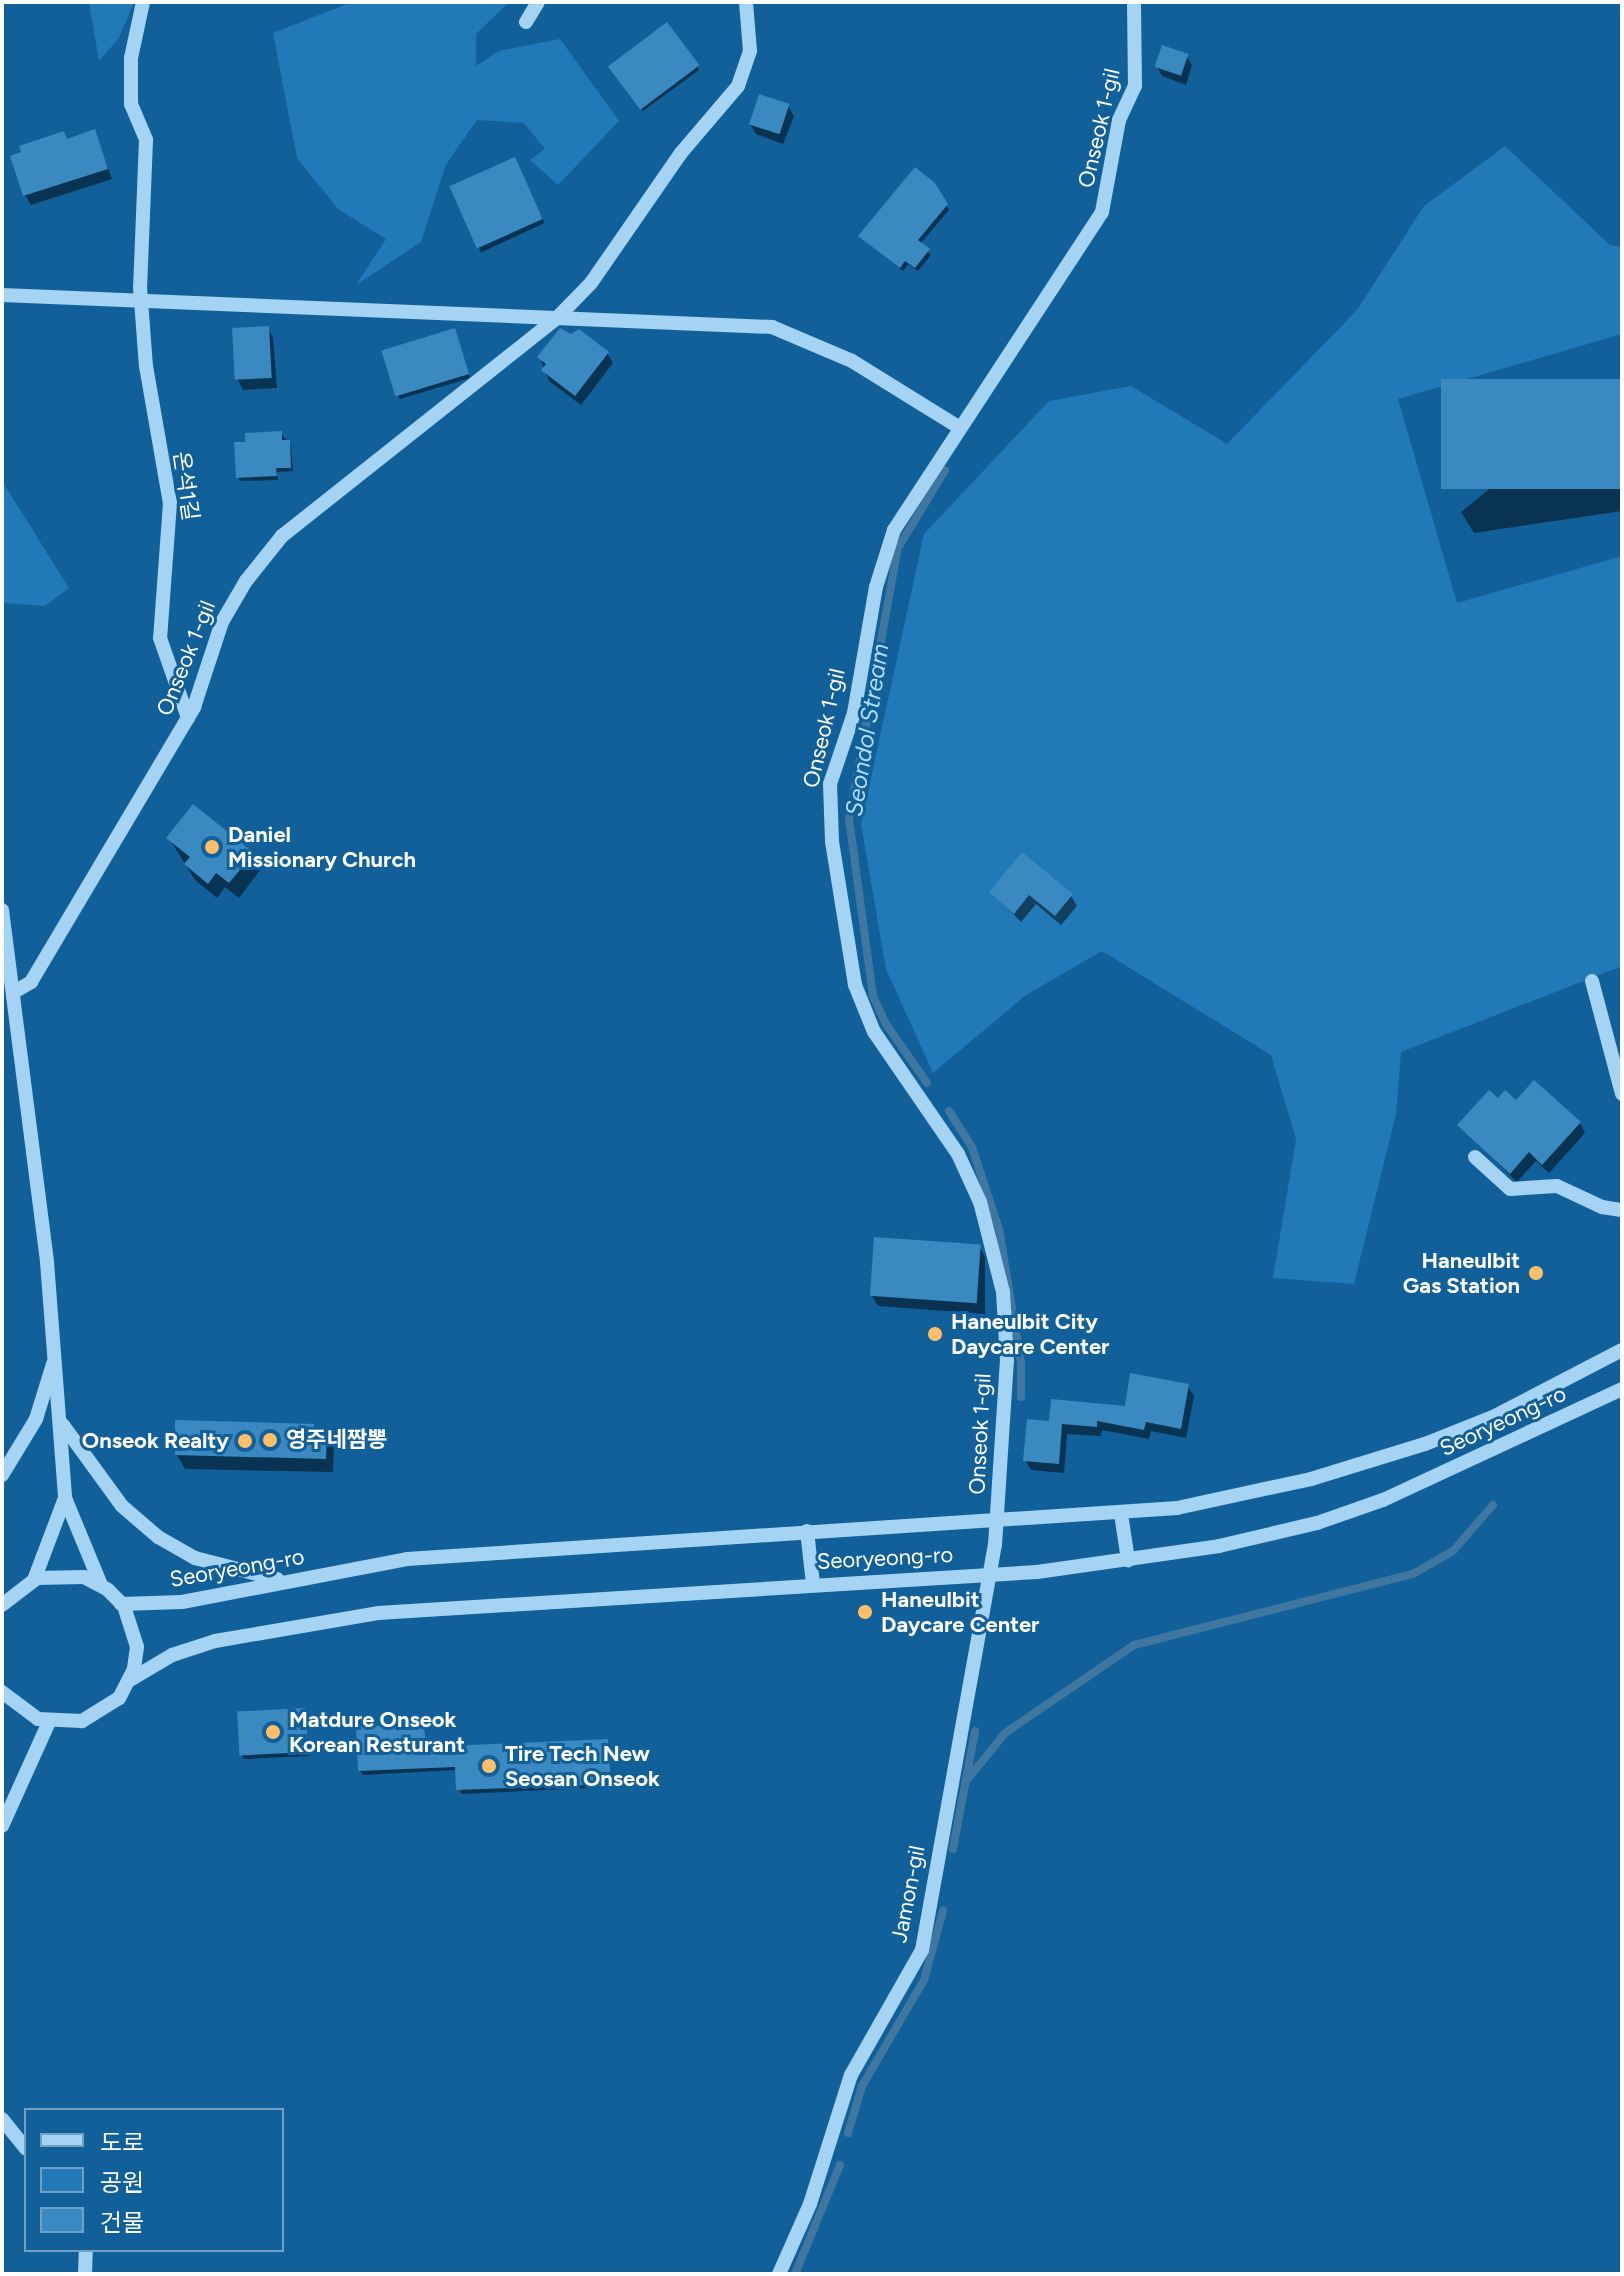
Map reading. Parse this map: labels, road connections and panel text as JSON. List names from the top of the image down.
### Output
{
  "streets": {
    "street": [
      "Onseok 1-gil",
      "온석1길",
      "Seoryeong-ro",
      "Jamon-gil"
    ]
  },
  "crossings": [
    ["Onseok 1-gil", "온석1길"],
    ["Onseok 1-gil", "Seoryeong-ro"],
    ["Onseok 1-gil", "Jamon-gil"],
    ["Seoryeong-ro", "Jamon-gil"]
  ],
  "water": ["Seondol Stream"],
  "places": [
    "Daniel Missionary Church",
    "Haneulbit Gas Station",
    "Haneulbit City Daycare Center",
    "영주네짬뽕",
    "Onseok Realty",
    "Haneulbit Daycare Center",
    "Matdure Onseok Korean Resturant",
    "Tire Tech New Seosan Onseok"
  ],
  "legend": ["도로", "공원", "건물"]
}
